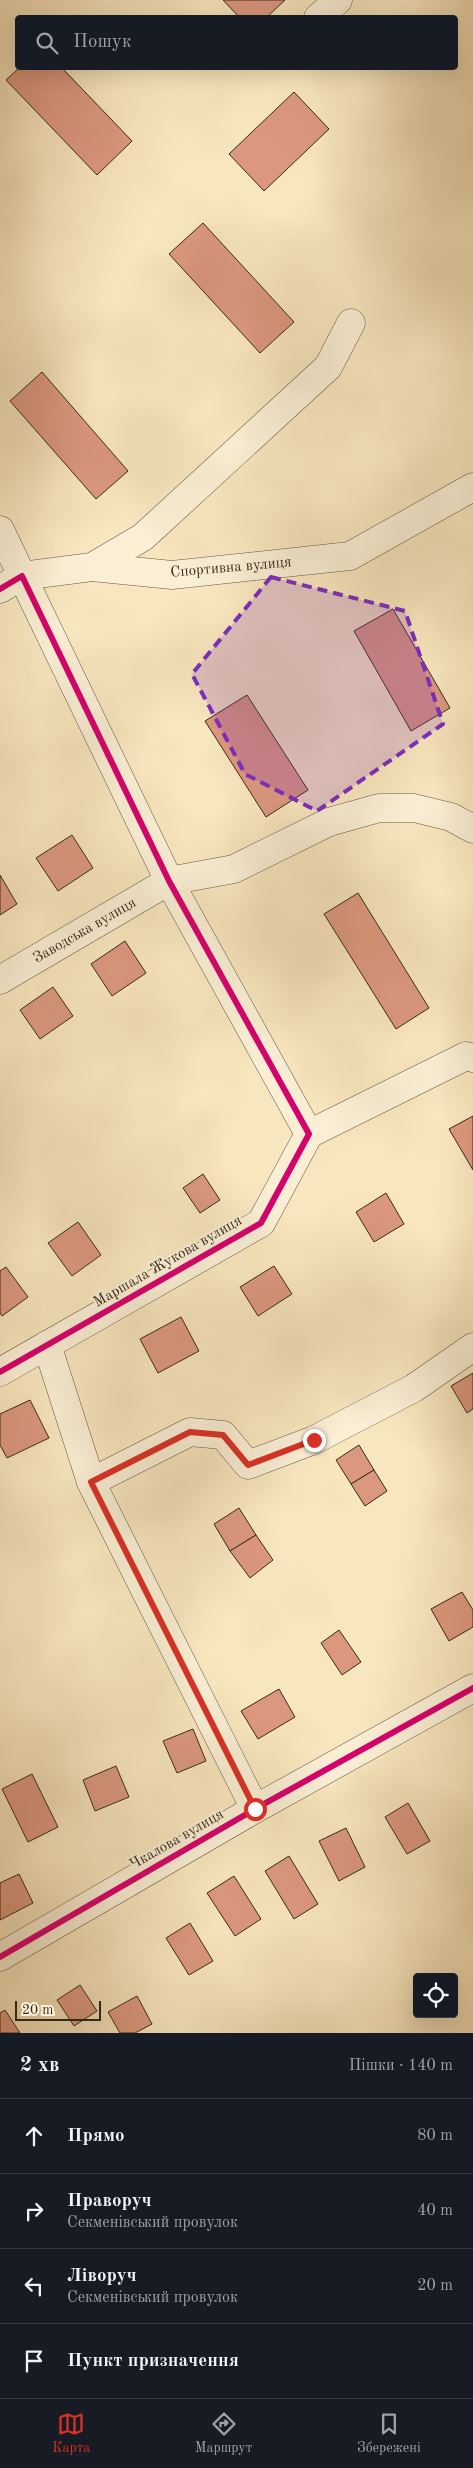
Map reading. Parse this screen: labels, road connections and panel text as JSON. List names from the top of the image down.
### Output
{
  "streets": {
    "street": [
      "Спортивна вулиця",
      "Заводська вулиця",
      "Маршала Жукова вулиця",
      "Чкалова вулиця"
    ]
  },
  "scale_bar": "20 m",
  "page": {
    "search": "Пошук",
    "scale": "20 m",
    "heading": ["2 хв", "Пішки · 140 m"],
    "list": [
      ["Прямо", "80 m"],
      ["Праворуч", "Секменівський провулок", "40 m"],
      ["Ліворуч", "Секменівський провулок", "20 m"],
      "Пункт призначення"
    ],
    "nav": ["Карта", "Маршрут", "Збережені"]
  }
}
